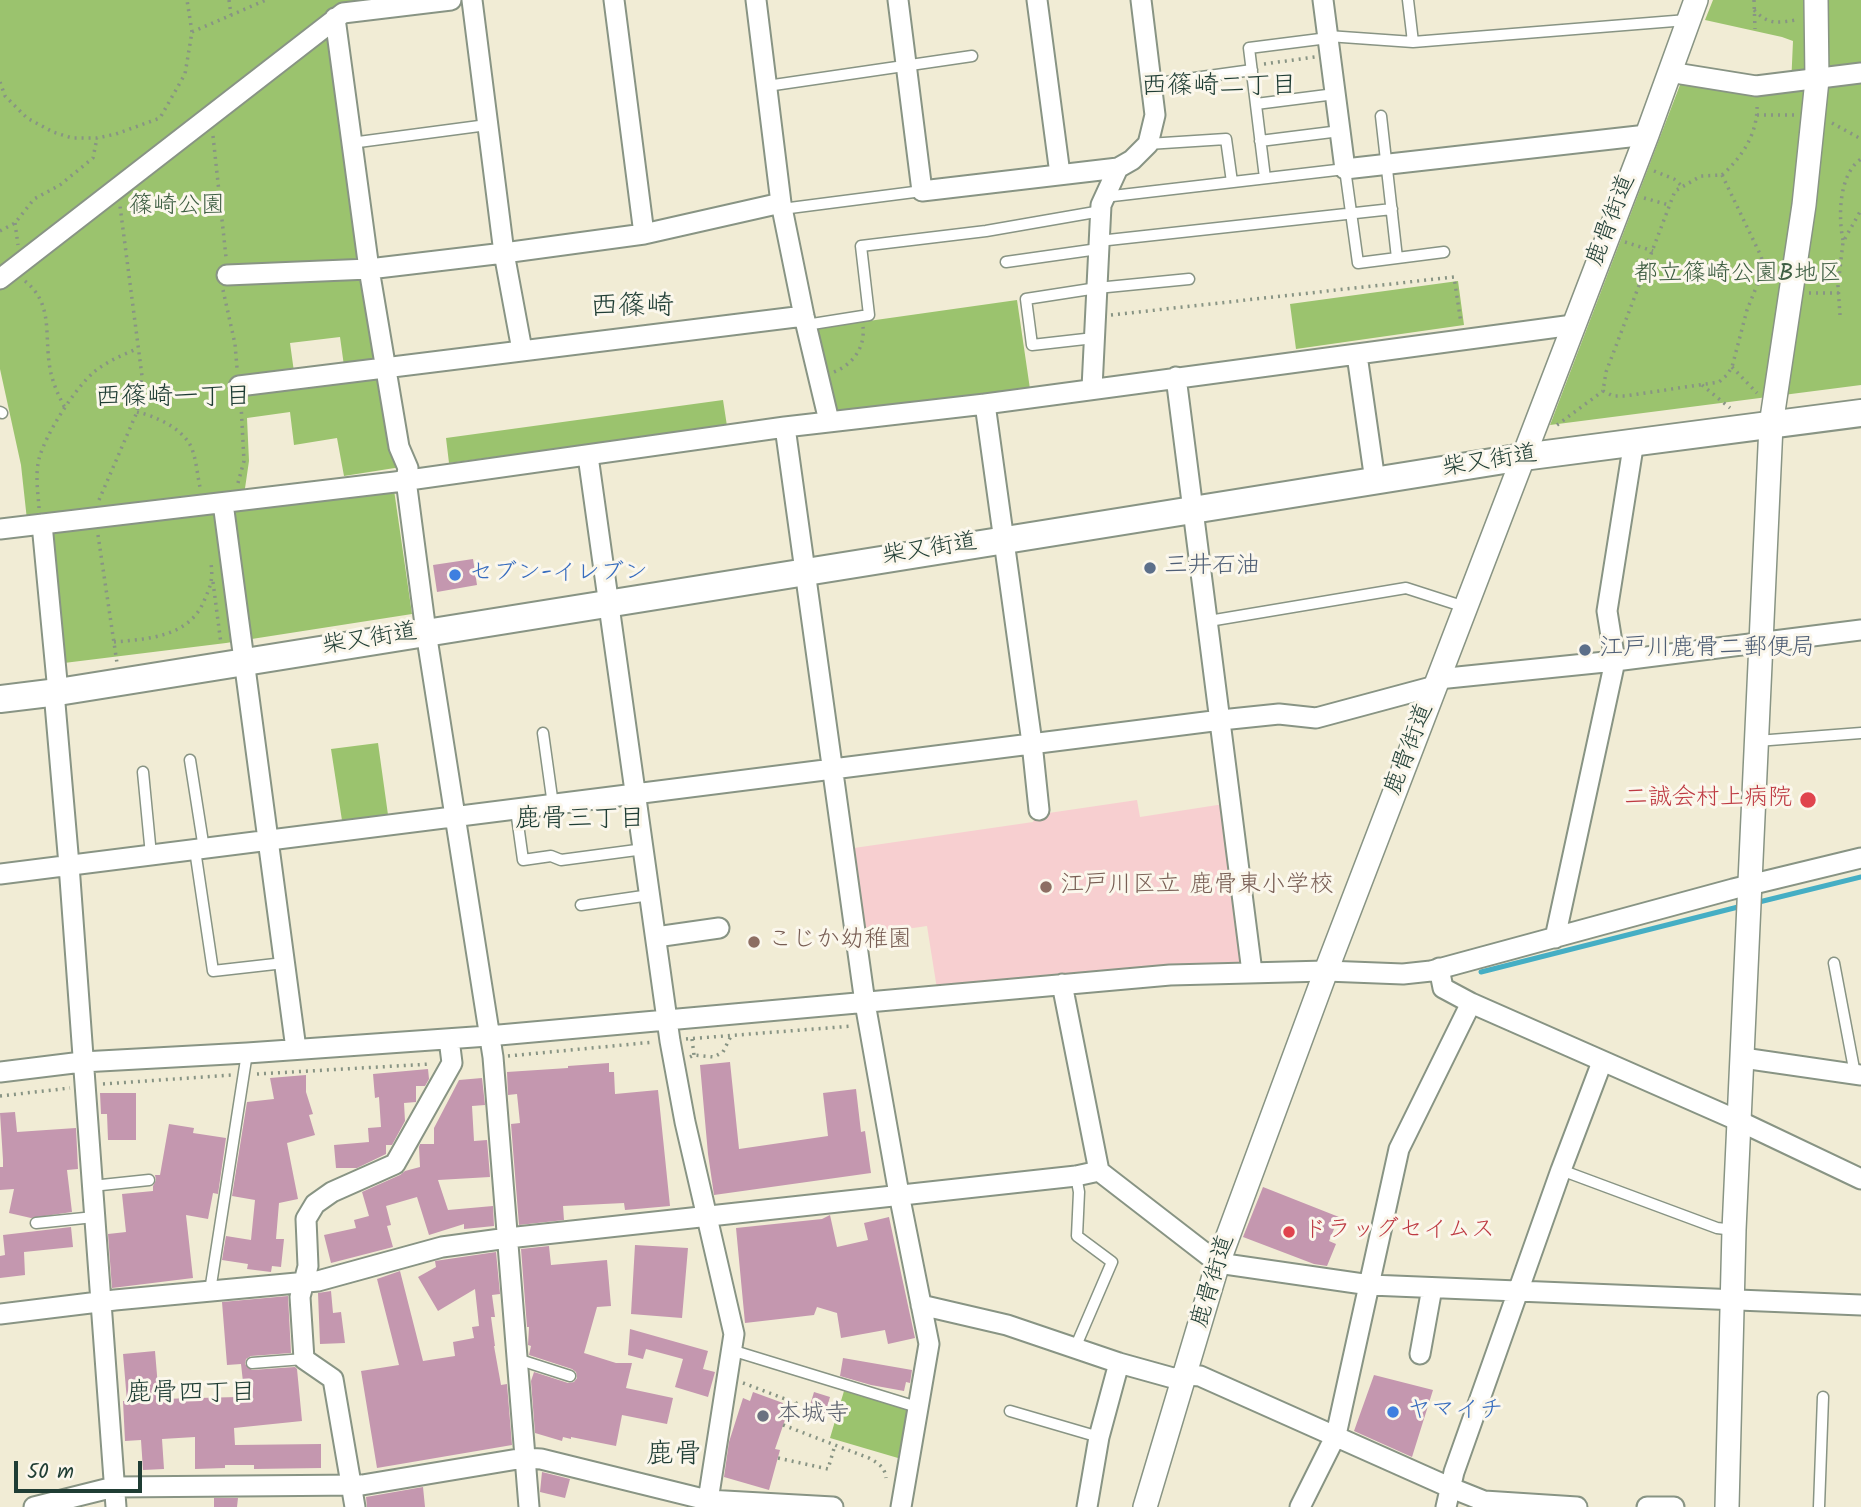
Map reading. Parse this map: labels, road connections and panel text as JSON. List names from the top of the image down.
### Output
{
  "streets": {
    "main road": ["柴又街道"],
    "street": ["鹿骨街道"]
  },
  "crossings": [
    ["鹿骨街道", "柴又街道"]
  ],
  "districts": [
    "西篠崎二丁目",
    "西篠崎",
    "西篠崎一丁目",
    "鹿骨三丁目",
    "鹿骨四丁目",
    "鹿骨"
  ],
  "parks": ["篠崎公園", "都立篠崎公園B地区"],
  "places": [
    "三井石油",
    "セブン-イレブン",
    "江戸川鹿骨二郵便局",
    "二誠会村上病院",
    "江戸川区立 鹿骨東小学校",
    "こじか幼稚園",
    "ドラッグセイムス",
    "ヤマイチ",
    "本城寺"
  ],
  "scale_bar": "50 m"
}
